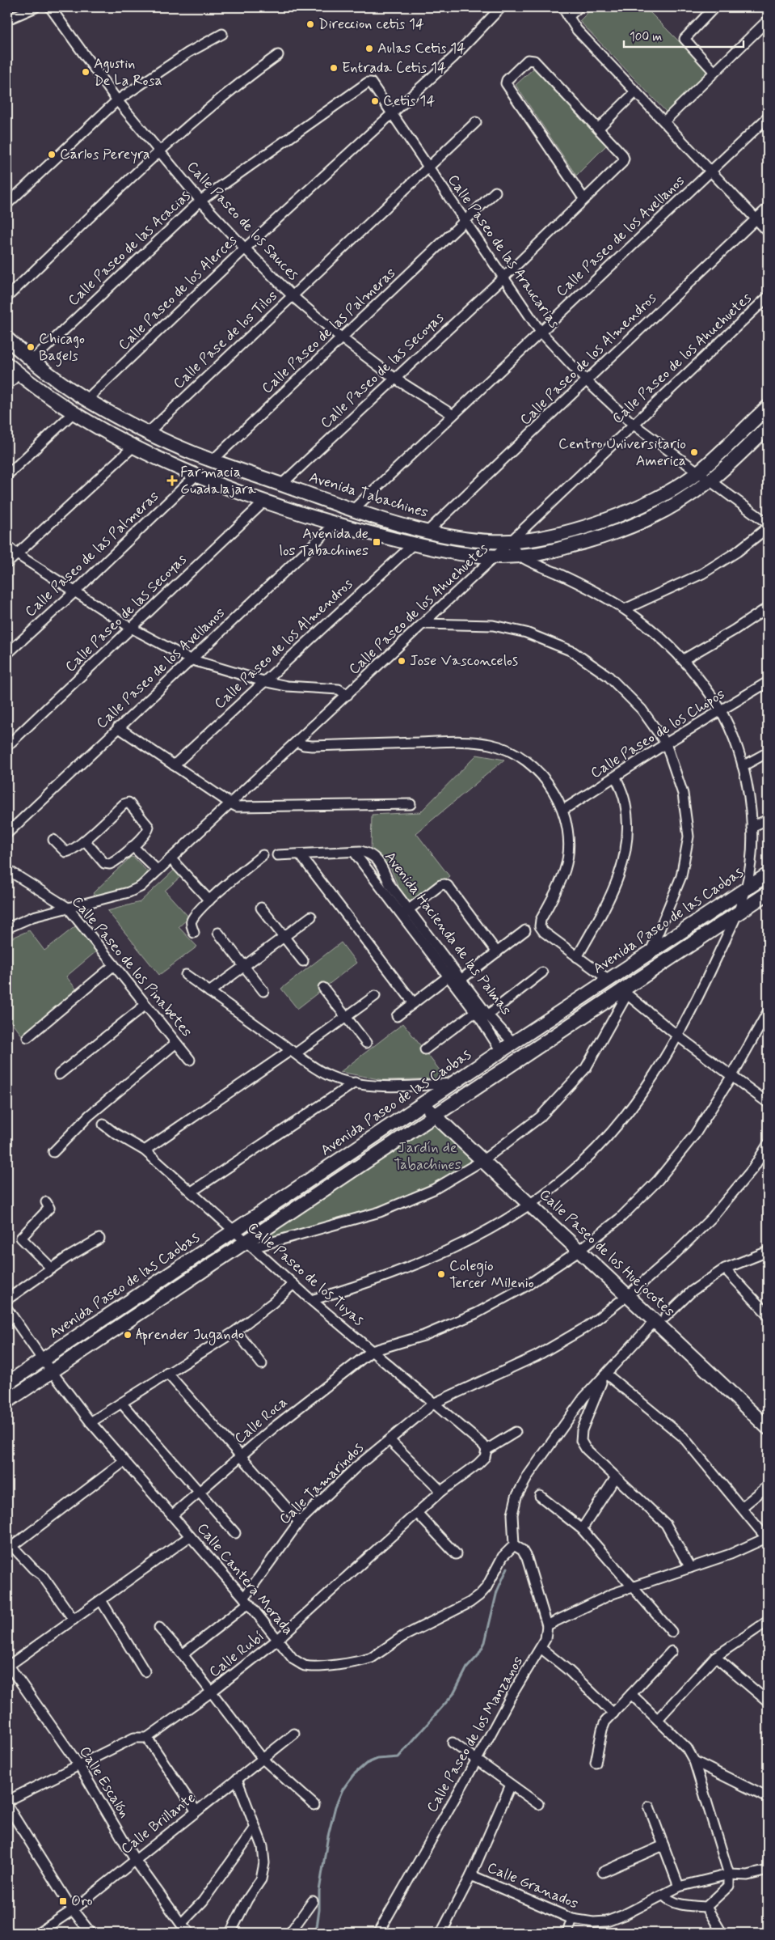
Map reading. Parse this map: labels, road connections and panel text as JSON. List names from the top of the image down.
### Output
{
  "streets": {
    "street": [
      "Calle Paseo de los Sauces",
      "Calle Paseo de los Avellanos",
      "Calle Paseo de las Acacias",
      "Calle Paseo de las Araucarias",
      "Calle Paseo de los Alerces",
      "Calle Paseo de las Palmeras",
      "Calle Pase de los Tilos",
      "Calle Paseo de los Ahuehuetes",
      "Calle Paseo de los Almendros",
      "Calle Paseo de las Secoyas",
      "Avenida Tabachines",
      "Calle Paseo de los Chopos",
      "Avenida Paseo de las Caobas",
      "Avenida Hacienda de las Palmas",
      "Calle Paseo de los Pinabetes",
      "Calle Paseo de los Huejocotes",
      "Calle Paseo de los Tuyas",
      "Calle Roca",
      "Calle Tamarindos",
      "Calle Cantera Morada",
      "Calle Rubí",
      "Calle Paseo de los Manzanos",
      "Calle Escalón",
      "Calle Brillante",
      "Calle Granados"
    ]
  },
  "crossings": [
    ["Calle Paseo de los Sauces", "Calle Paseo de los Avellanos"],
    ["Calle Paseo de los Sauces", "Calle Paseo de las Acacias"],
    ["Calle Paseo de los Sauces", "Calle Paseo de los Alerces"],
    ["Calle Paseo de los Sauces", "Calle Paseo de las Palmeras"],
    ["Calle Paseo de los Sauces", "Calle Pase de los Tilos"],
    ["Calle Paseo de los Sauces", "Calle Paseo de las Secoyas"],
    ["Calle Paseo de los Avellanos", "Calle Paseo de las Araucarias"],
    ["Calle Paseo de los Avellanos", "Avenida Tabachines"],
    ["Calle Paseo de las Acacias", "Calle Paseo de las Araucarias"],
    ["Calle Paseo de las Acacias", "Avenida Tabachines"],
    ["Calle Paseo de las Araucarias", "Calle Paseo de los Alerces"],
    ["Calle Paseo de las Araucarias", "Calle Paseo de las Palmeras"],
    ["Calle Paseo de las Araucarias", "Calle Pase de los Tilos"],
    ["Calle Paseo de las Araucarias", "Calle Paseo de los Ahuehuetes"],
    ["Calle Paseo de las Araucarias", "Calle Paseo de los Almendros"],
    ["Calle Paseo de las Araucarias", "Calle Paseo de las Secoyas"],
    ["Calle Paseo de las Araucarias", "Avenida Tabachines"],
    ["Calle Paseo de los Alerces", "Avenida Tabachines"],
    ["Calle Paseo de las Palmeras", "Avenida Tabachines"],
    ["Calle Pase de los Tilos", "Avenida Tabachines"],
    ["Calle Paseo de los Ahuehuetes", "Avenida Tabachines"],
    ["Calle Paseo de los Ahuehuetes", "Calle Paseo de los Pinabetes"],
    ["Calle Paseo de los Almendros", "Avenida Tabachines"],
    ["Calle Paseo de las Secoyas", "Avenida Tabachines"],
    ["Avenida Paseo de las Caobas", "Avenida Hacienda de las Palmas"],
    ["Avenida Paseo de las Caobas", "Calle Paseo de los Huejocotes"],
    ["Avenida Paseo de las Caobas", "Calle Paseo de los Tuyas"],
    ["Avenida Paseo de las Caobas", "Calle Cantera Morada"],
    ["Calle Paseo de los Huejocotes", "Calle Tamarindos"],
    ["Calle Paseo de los Tuyas", "Calle Roca"],
    ["Calle Paseo de los Tuyas", "Calle Tamarindos"],
    ["Calle Paseo de los Tuyas", "Calle Rubí"],
    ["Calle Roca", "Calle Cantera Morada"],
    ["Calle Tamarindos", "Calle Cantera Morada"],
    ["Calle Cantera Morada", "Calle Rubí"],
    ["Calle Rubí", "Calle Escalón"],
    ["Calle Escalón", "Calle Brillante"]
  ],
  "parks": ["Jardín de Tabachines"],
  "places": {
    "other": [
      "Direccion cetis 14",
      "Aulas Cetis 14",
      "Entrada Cetis 14",
      "Agustin De La Rosa",
      "Cetis 14",
      "Carlos Pereyra",
      "Chicago Bagels",
      "Centro Universitario America",
      "Jose Vasconcelos",
      "Colegio Tercer Milenio",
      "Aprender Jugando"
    ],
    "health": ["Farmacia Guadalajara"],
    "transit": ["Avenida de los Tabachines", "Oro"]
  },
  "scale_bar": "100 m"
}
